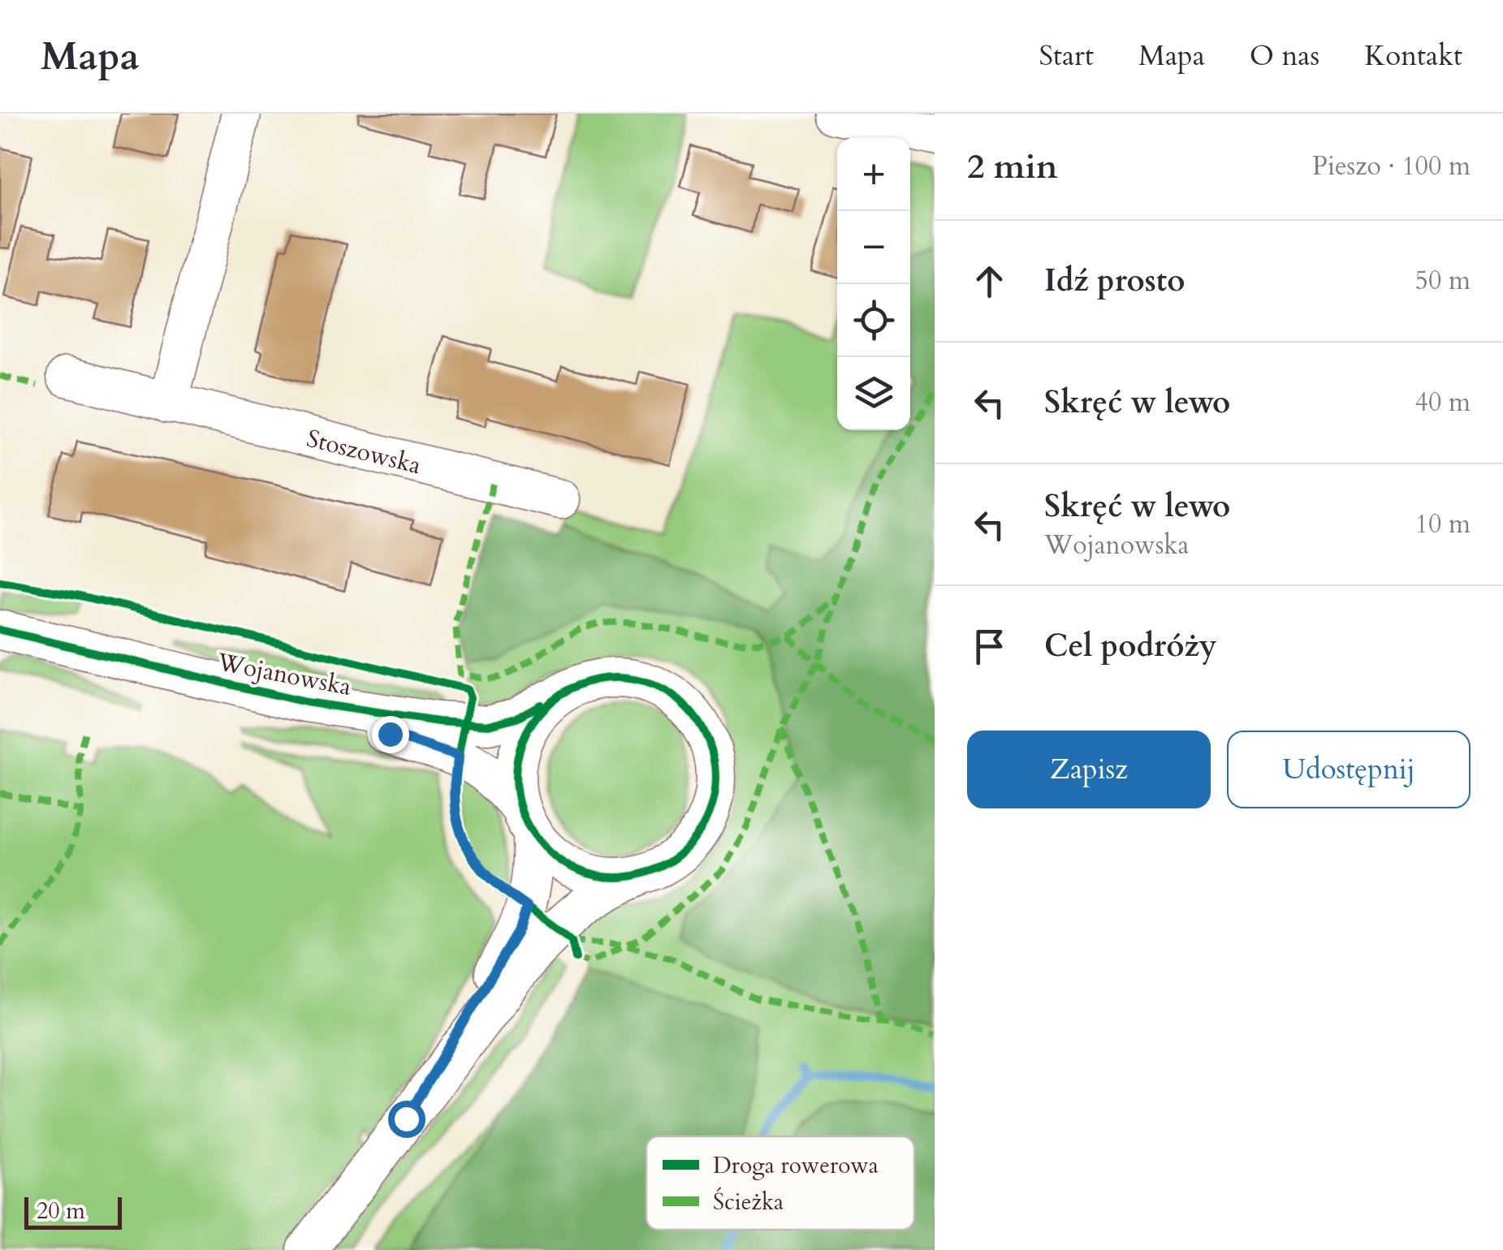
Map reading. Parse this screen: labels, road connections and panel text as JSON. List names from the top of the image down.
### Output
{
  "streets": {
    "street": ["Stoszowska", "Wojanowska"]
  },
  "legend": ["Droga rowerowa", "Ścieżka"],
  "scale_bar": "20 m",
  "page": {
    "header": "Mapa",
    "nav": [
      "Start",
      "Mapa",
      "O nas",
      "Kontakt"
    ],
    "heading": ["2 min", "Pieszo · 100 m"],
    "map_buttons": ["+", "−"],
    "list": [
      ["Idź prosto", "50 m"],
      ["Skręć w lewo", "40 m"],
      ["Skręć w lewo", "Wojanowska", "10 m"],
      "Cel podróży"
    ],
    "buttons": ["Zapisz", "Udostępnij"],
    "scale": "20 m"
  }
}
